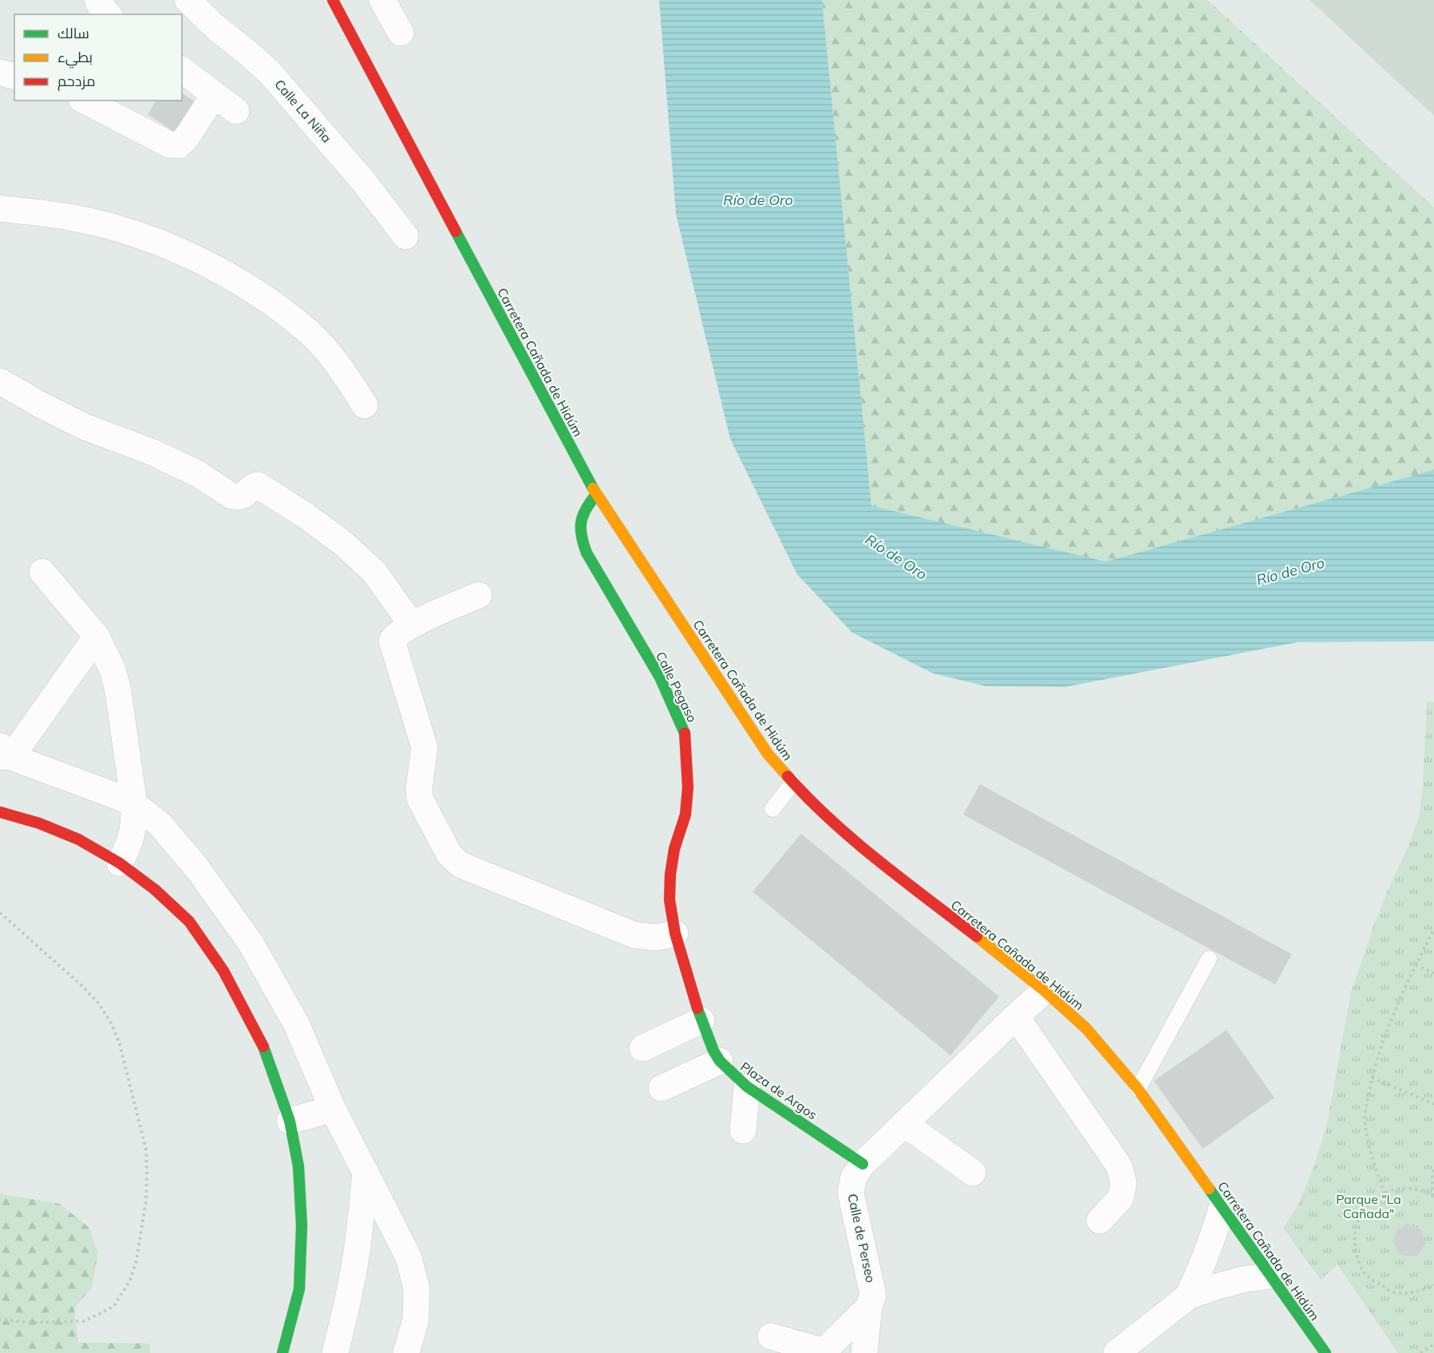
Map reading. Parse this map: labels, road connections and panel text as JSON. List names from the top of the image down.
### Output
{
  "streets": {
    "street": [
      "Calle La Niña",
      "Carretera Cañada de Hidúm",
      "Calle Pegaso",
      "Plaza de Argos",
      "Calle de Perseo"
    ]
  },
  "crossings": [
    ["Carretera Cañada de Hidúm", "Calle Pegaso"],
    ["Calle Pegaso", "Plaza de Argos"],
    ["Plaza de Argos", "Calle de Perseo"]
  ],
  "water": ["Río de Oro"],
  "parks": ["Parque \"La Cañada\""],
  "legend": ["سالك", "بطيء", "مزدحم"]
}
